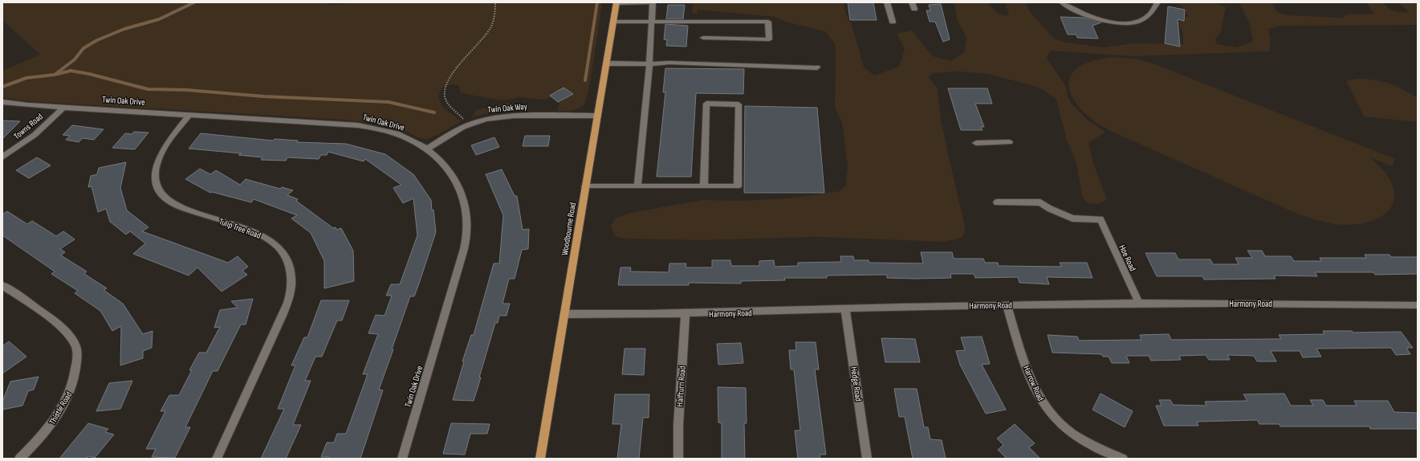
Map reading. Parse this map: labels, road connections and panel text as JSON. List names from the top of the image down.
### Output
{
  "streets": {
    "main road": ["Woodbourne Road"],
    "street": [
      "Twin Oak Drive",
      "Twin Oak Way",
      "Towns Road",
      "Tulip Tree Road",
      "Hoe Road",
      "Harmony Road",
      "Harrow Road",
      "Hedge Road",
      "Halfturn Road",
      "Thistle Road"
    ]
  },
  "crossings": [
    ["Twin Oak Drive", "Twin Oak Way"],
    ["Twin Oak Drive", "Towns Road"],
    ["Twin Oak Drive", "Tulip Tree Road"],
    ["Twin Oak Way", "Woodbourne Road"],
    ["Woodbourne Road", "Harmony Road"],
    ["Hoe Road", "Harmony Road"],
    ["Harmony Road", "Harrow Road"],
    ["Harmony Road", "Hedge Road"],
    ["Harmony Road", "Halfturn Road"]
  ]
}
